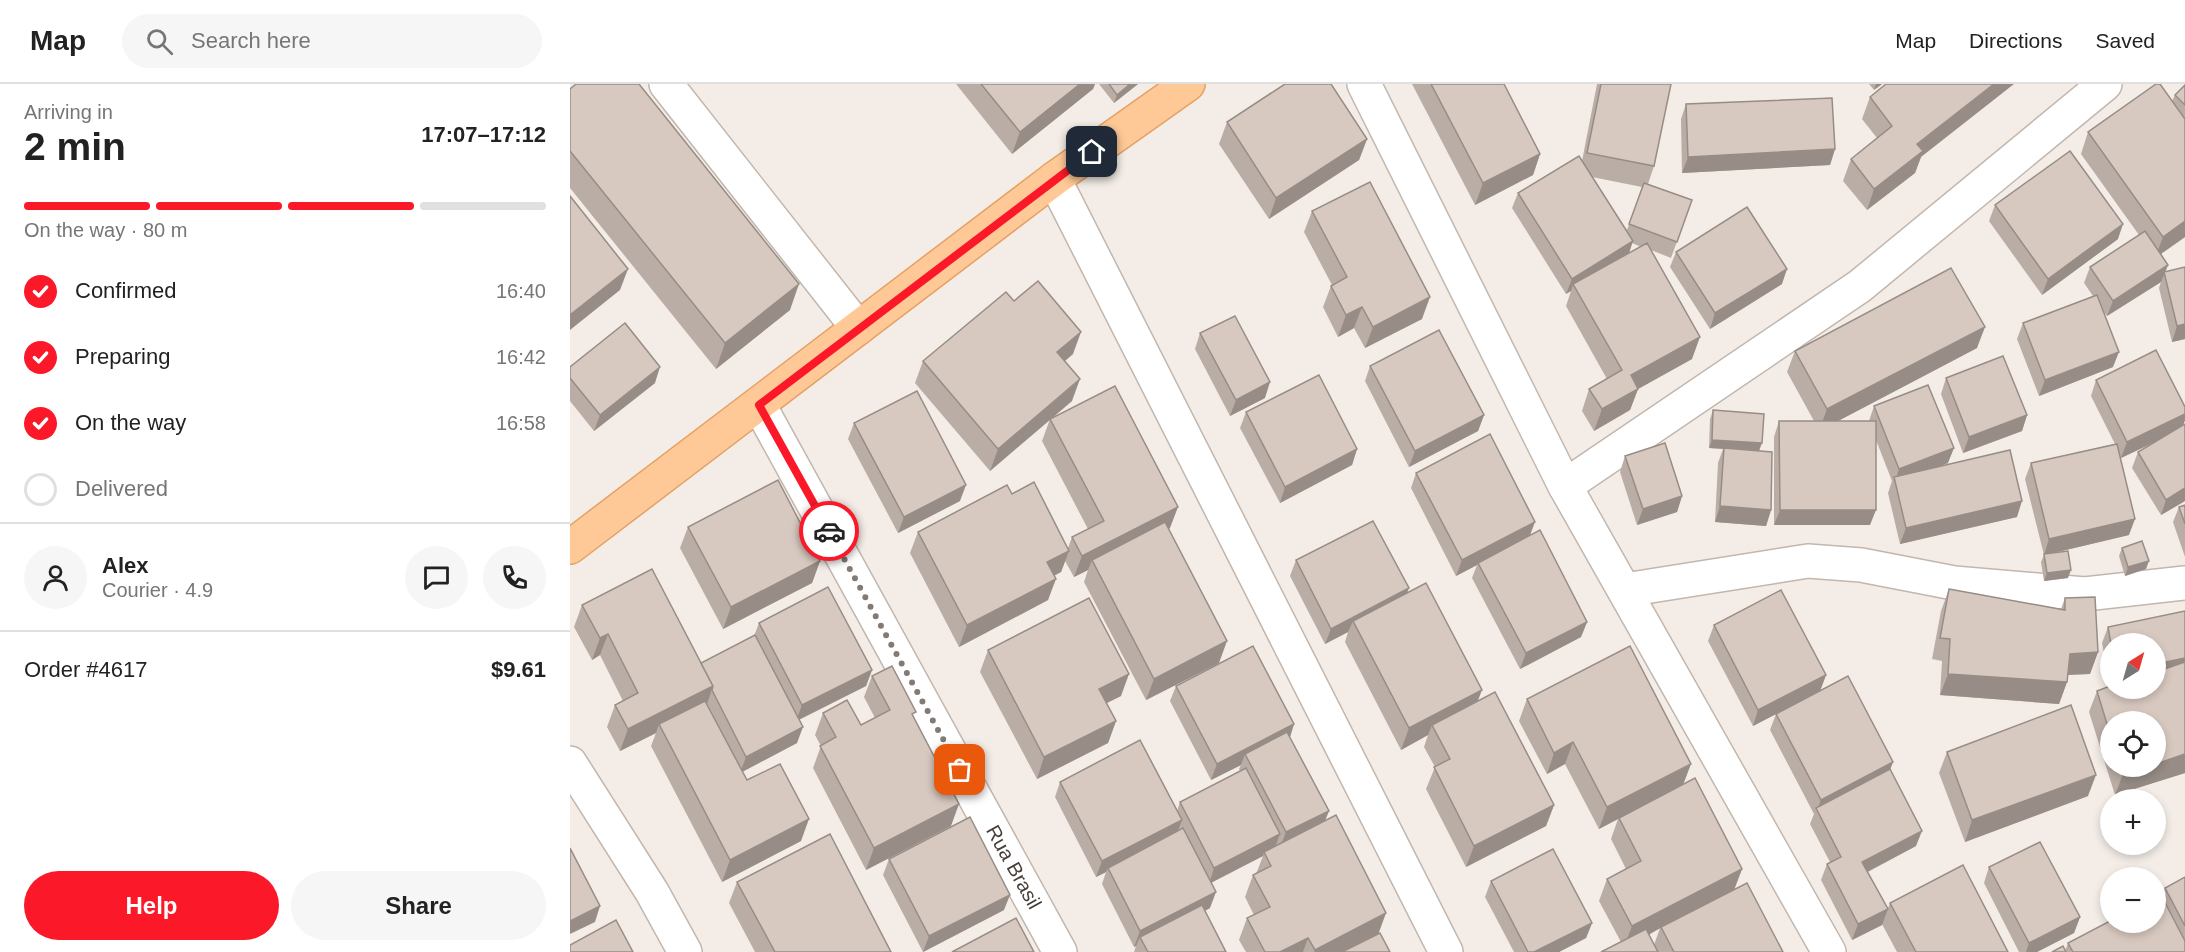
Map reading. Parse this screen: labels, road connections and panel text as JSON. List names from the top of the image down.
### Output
{
  "streets": {
    "street": ["Rua Brasil"]
  },
  "north": "top right",
  "page": {
    "header": "Map",
    "search": "Search here",
    "nav": ["Map", "Directions", "Saved"],
    "heading": ["2 min", "Arriving in", "17:07–17:12"],
    "panel": [
      "Alex",
      "Courier · 4.9",
      "Order #4617",
      "$9.61"
    ],
    "bar": "On the way · 80 m",
    "list": [
      ["Confirmed", "16:40"],
      ["Preparing", "16:42"],
      ["On the way", "16:58"],
      "Delivered"
    ],
    "map_buttons": ["+", "−"],
    "buttons": ["Help", "Share"]
  }
}
